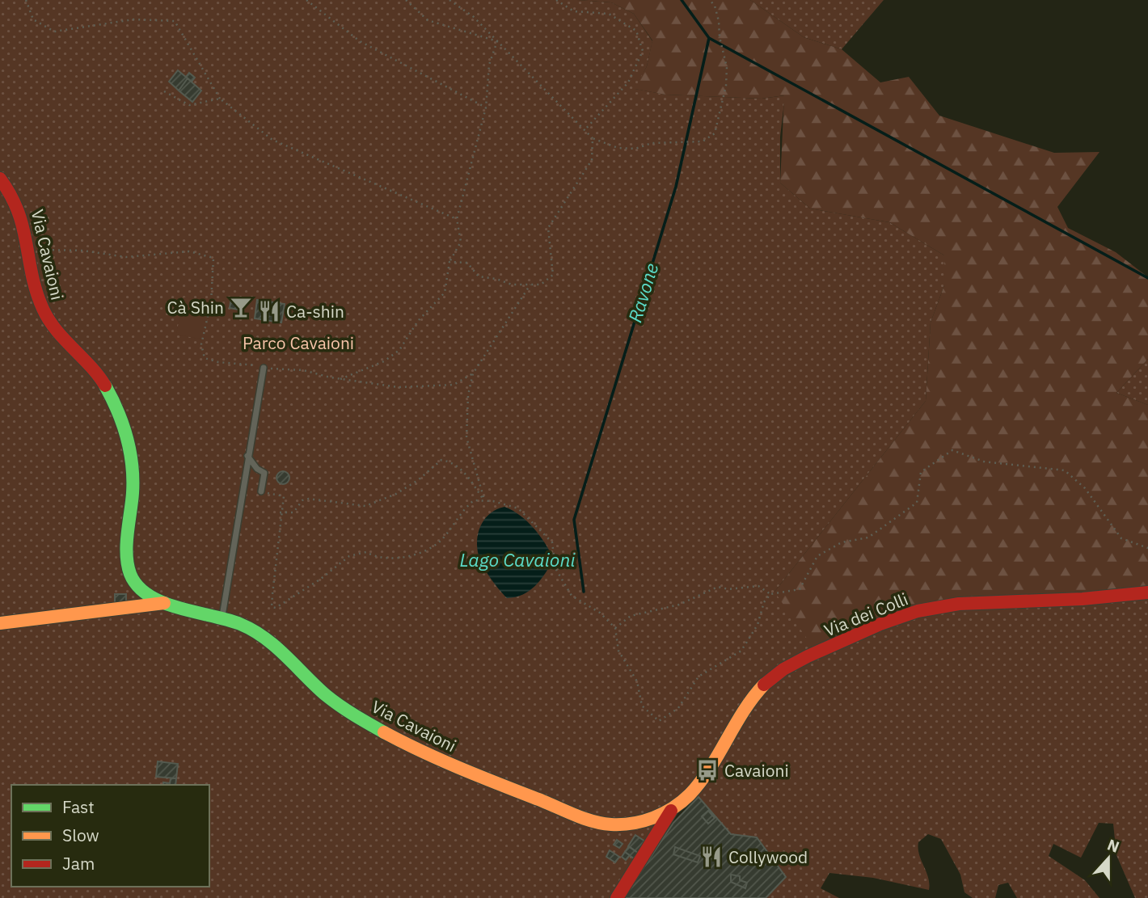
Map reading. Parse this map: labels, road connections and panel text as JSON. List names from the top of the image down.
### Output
{
  "streets": {
    "street": ["Via Cavaioni", "Via dei Colli"]
  },
  "crossings": [
    ["Via Cavaioni", "Via dei Colli"]
  ],
  "water": ["Ravone", "Lago Cavaioni"],
  "parks": ["Parco Cavaioni"],
  "places": {
    "bar": ["Cà Shin"],
    "restaurant": ["Ca-shin", "Collywood"],
    "bus stop": ["Cavaioni"]
  },
  "legend": ["Fast", "Slow", "Jam"],
  "north": "top"
}
